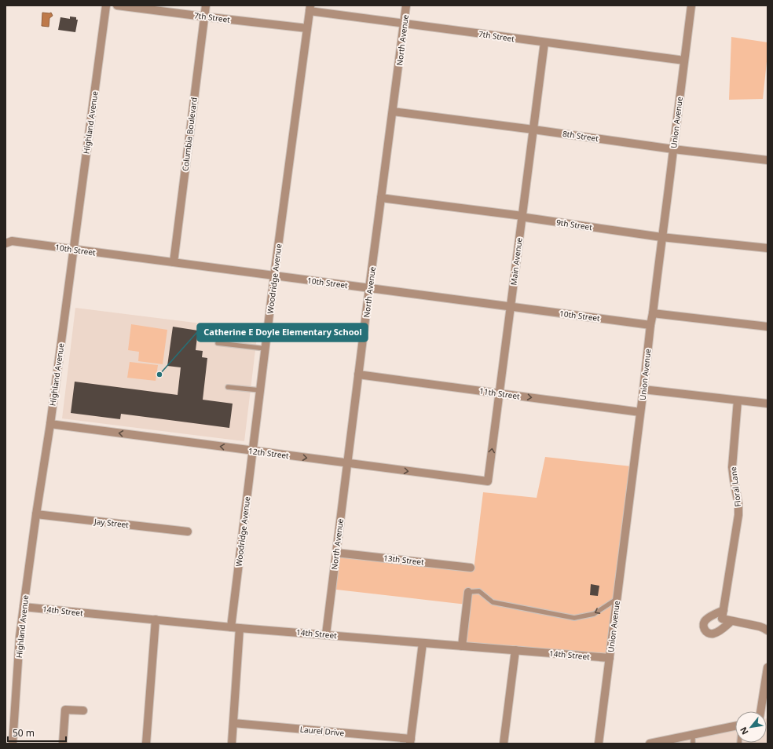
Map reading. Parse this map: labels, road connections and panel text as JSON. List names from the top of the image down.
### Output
{
  "streets": {
    "street": [
      "7th Street",
      "North Avenue",
      "Highland Avenue",
      "Union Avenue",
      "Columbia Boulevard",
      "8th Street",
      "9th Street",
      "10th Street",
      "Main Avenue",
      "Woodridge Avenue",
      "11th Street",
      "12th Street",
      "Floral Lane",
      "Jay Street",
      "13th Street",
      "14th Street",
      "Laurel Drive"
    ]
  },
  "crossings": [
    ["7th Street", "North Avenue"],
    ["7th Street", "Union Avenue"],
    ["7th Street", "Columbia Boulevard"],
    ["7th Street", "Main Avenue"],
    ["7th Street", "Woodridge Avenue"],
    ["North Avenue", "8th Street"],
    ["North Avenue", "9th Street"],
    ["North Avenue", "10th Street"],
    ["North Avenue", "11th Street"],
    ["North Avenue", "12th Street"],
    ["North Avenue", "13th Street"],
    ["North Avenue", "14th Street"],
    ["Highland Avenue", "10th Street"],
    ["Highland Avenue", "12th Street"],
    ["Highland Avenue", "Jay Street"],
    ["Highland Avenue", "14th Street"],
    ["Union Avenue", "8th Street"],
    ["Union Avenue", "9th Street"],
    ["Union Avenue", "10th Street"],
    ["Union Avenue", "11th Street"],
    ["Union Avenue", "14th Street"],
    ["Columbia Boulevard", "10th Street"],
    ["8th Street", "Main Avenue"],
    ["9th Street", "Main Avenue"],
    ["10th Street", "Main Avenue"],
    ["10th Street", "Woodridge Avenue"],
    ["Main Avenue", "11th Street"],
    ["Main Avenue", "12th Street"],
    ["Woodridge Avenue", "12th Street"],
    ["Woodridge Avenue", "14th Street"]
  ],
  "one_way": ["11th Street"],
  "places": ["Catherine E Doyle Elementary School"],
  "scale_bar": "50 m",
  "north": "bottom left"
}
